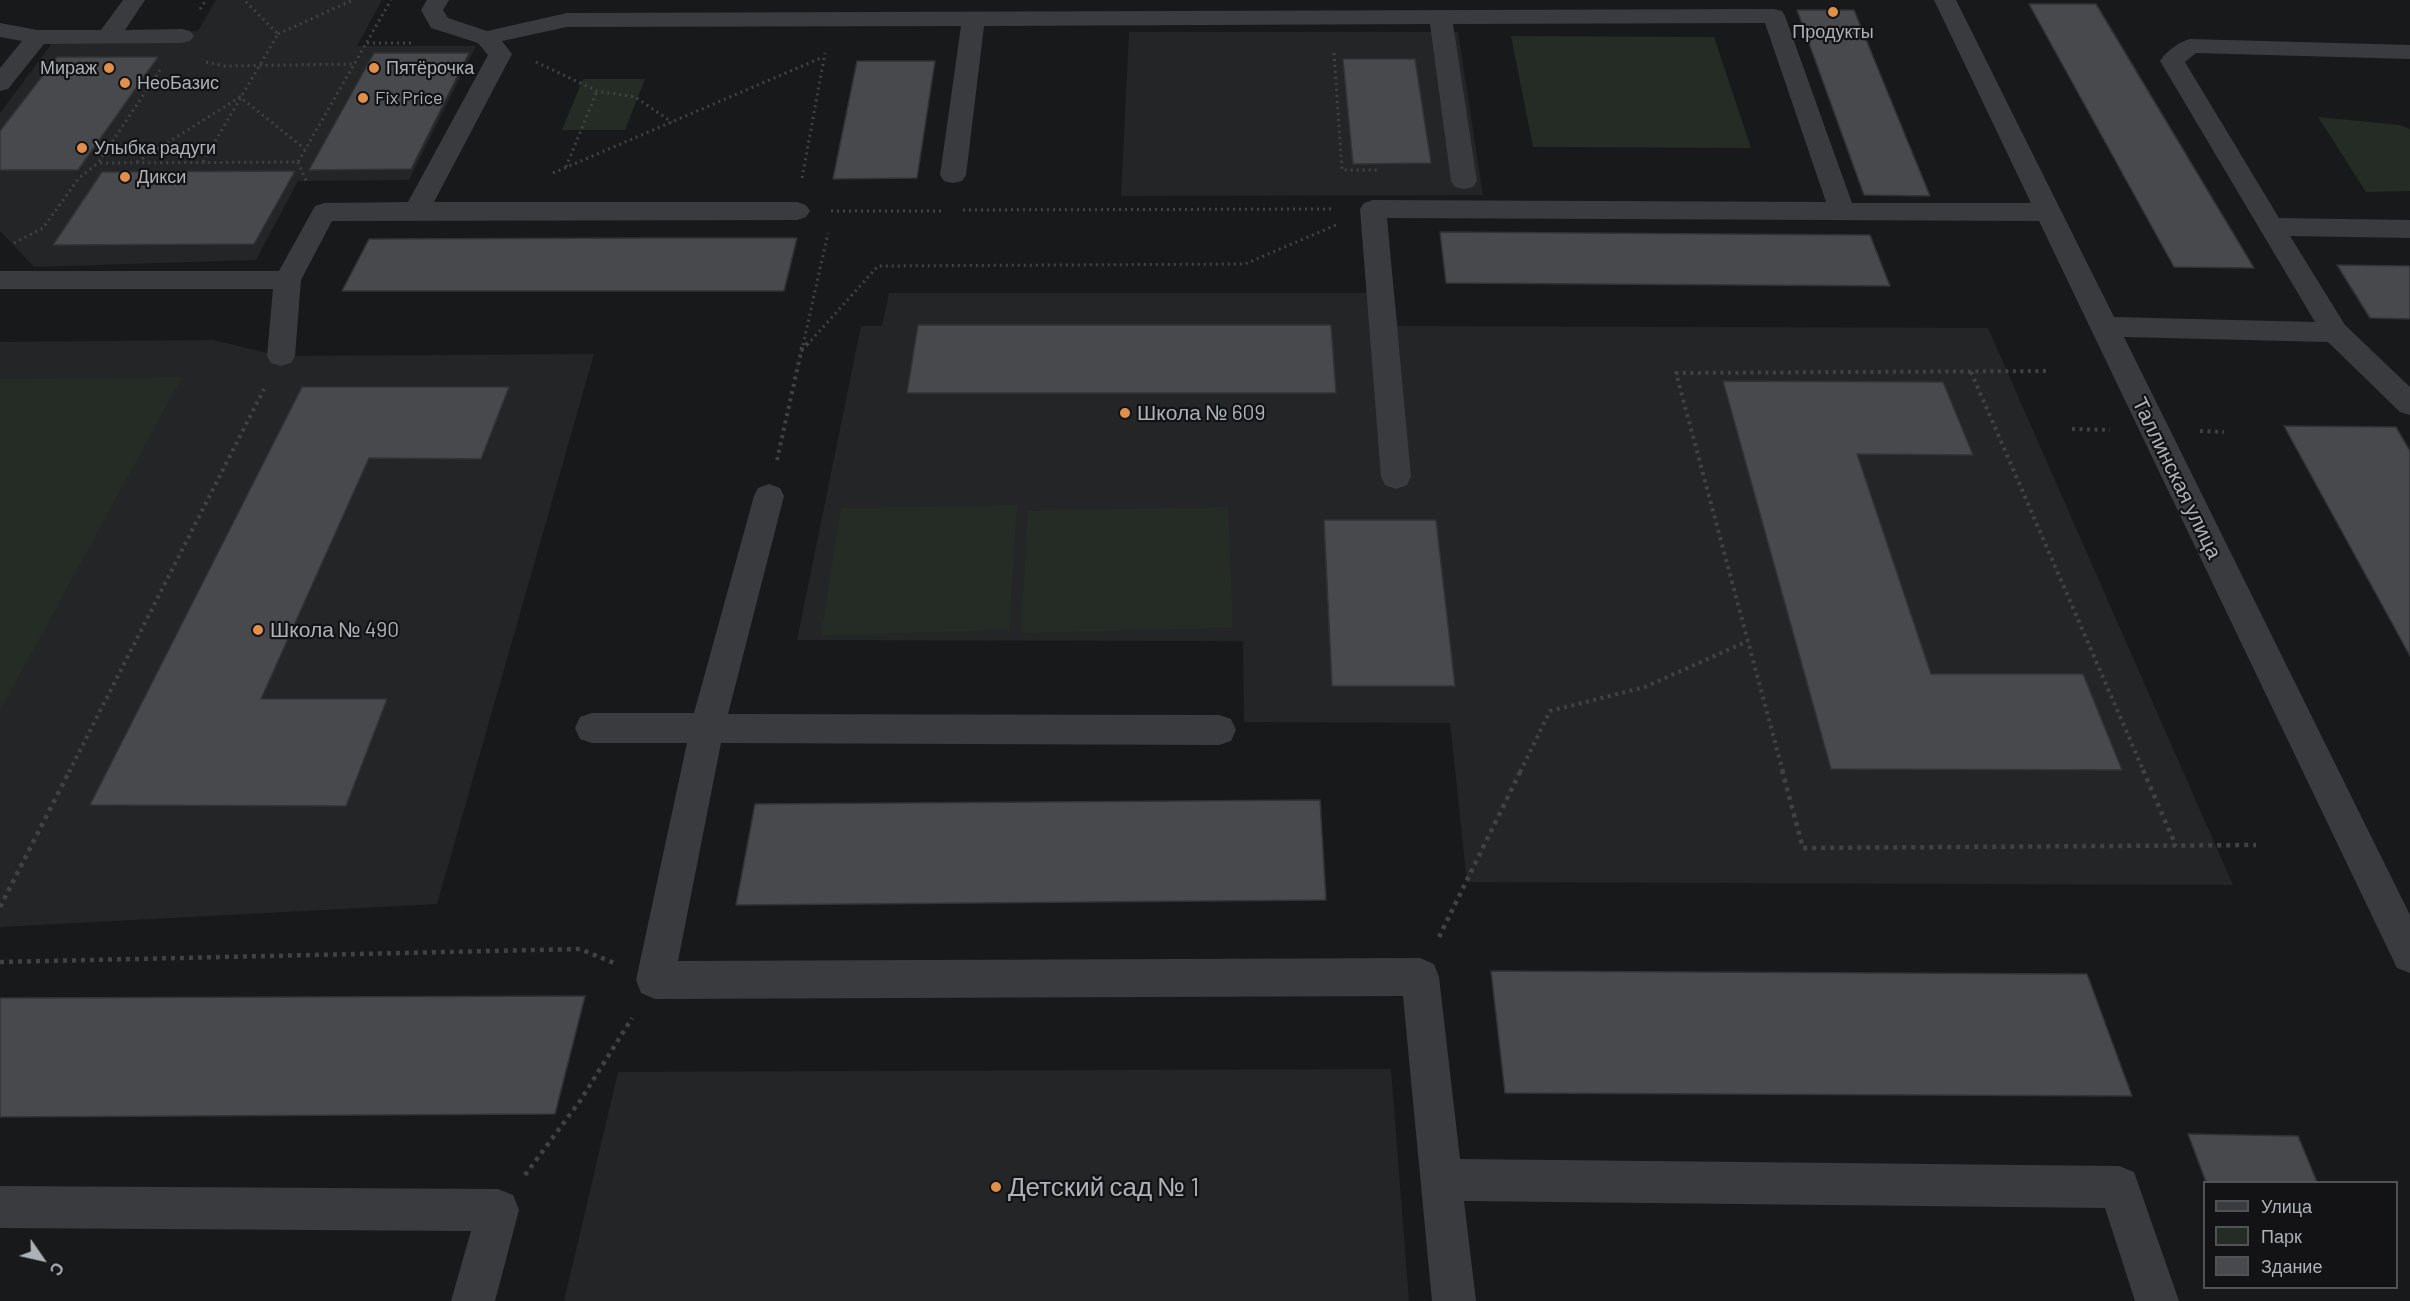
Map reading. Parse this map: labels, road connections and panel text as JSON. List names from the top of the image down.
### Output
{
  "streets": {
    "street": ["Таллинская улица"]
  },
  "places": [
    "Продукты",
    "Мираж",
    "Пятёрочка",
    "НеоБазис",
    "Fix Price",
    "Улыбка радуги",
    "Дикси",
    "Школа № 609",
    "Школа № 490",
    "Детский сад № 1"
  ],
  "legend": ["Улица", "Парк", "Здание"],
  "north": "bottom right"
}
